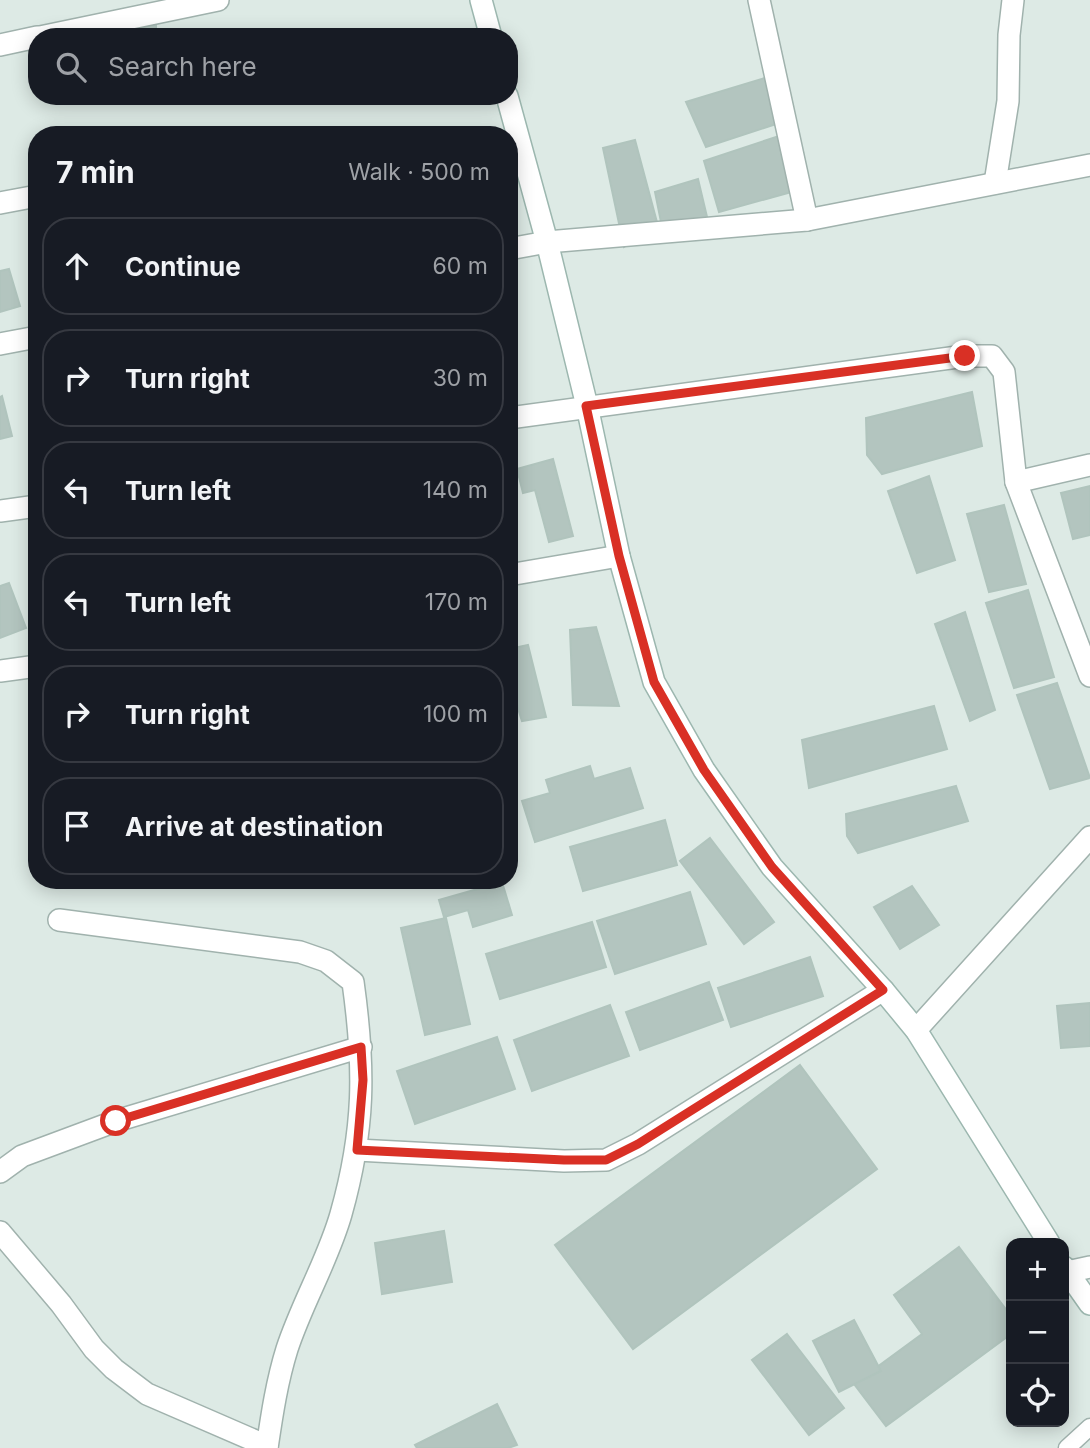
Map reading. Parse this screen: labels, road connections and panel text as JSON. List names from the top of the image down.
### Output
{
  "page": {
    "search": "Search here",
    "heading": ["7 min", "Walk · 500 m"],
    "list": [
      ["Continue", "60 m"],
      ["Turn right", "30 m"],
      ["Turn left", "140 m"],
      ["Turn left", "170 m"],
      ["Turn right", "100 m"],
      "Arrive at destination"
    ],
    "map_buttons": ["+", "−"]
  }
}
